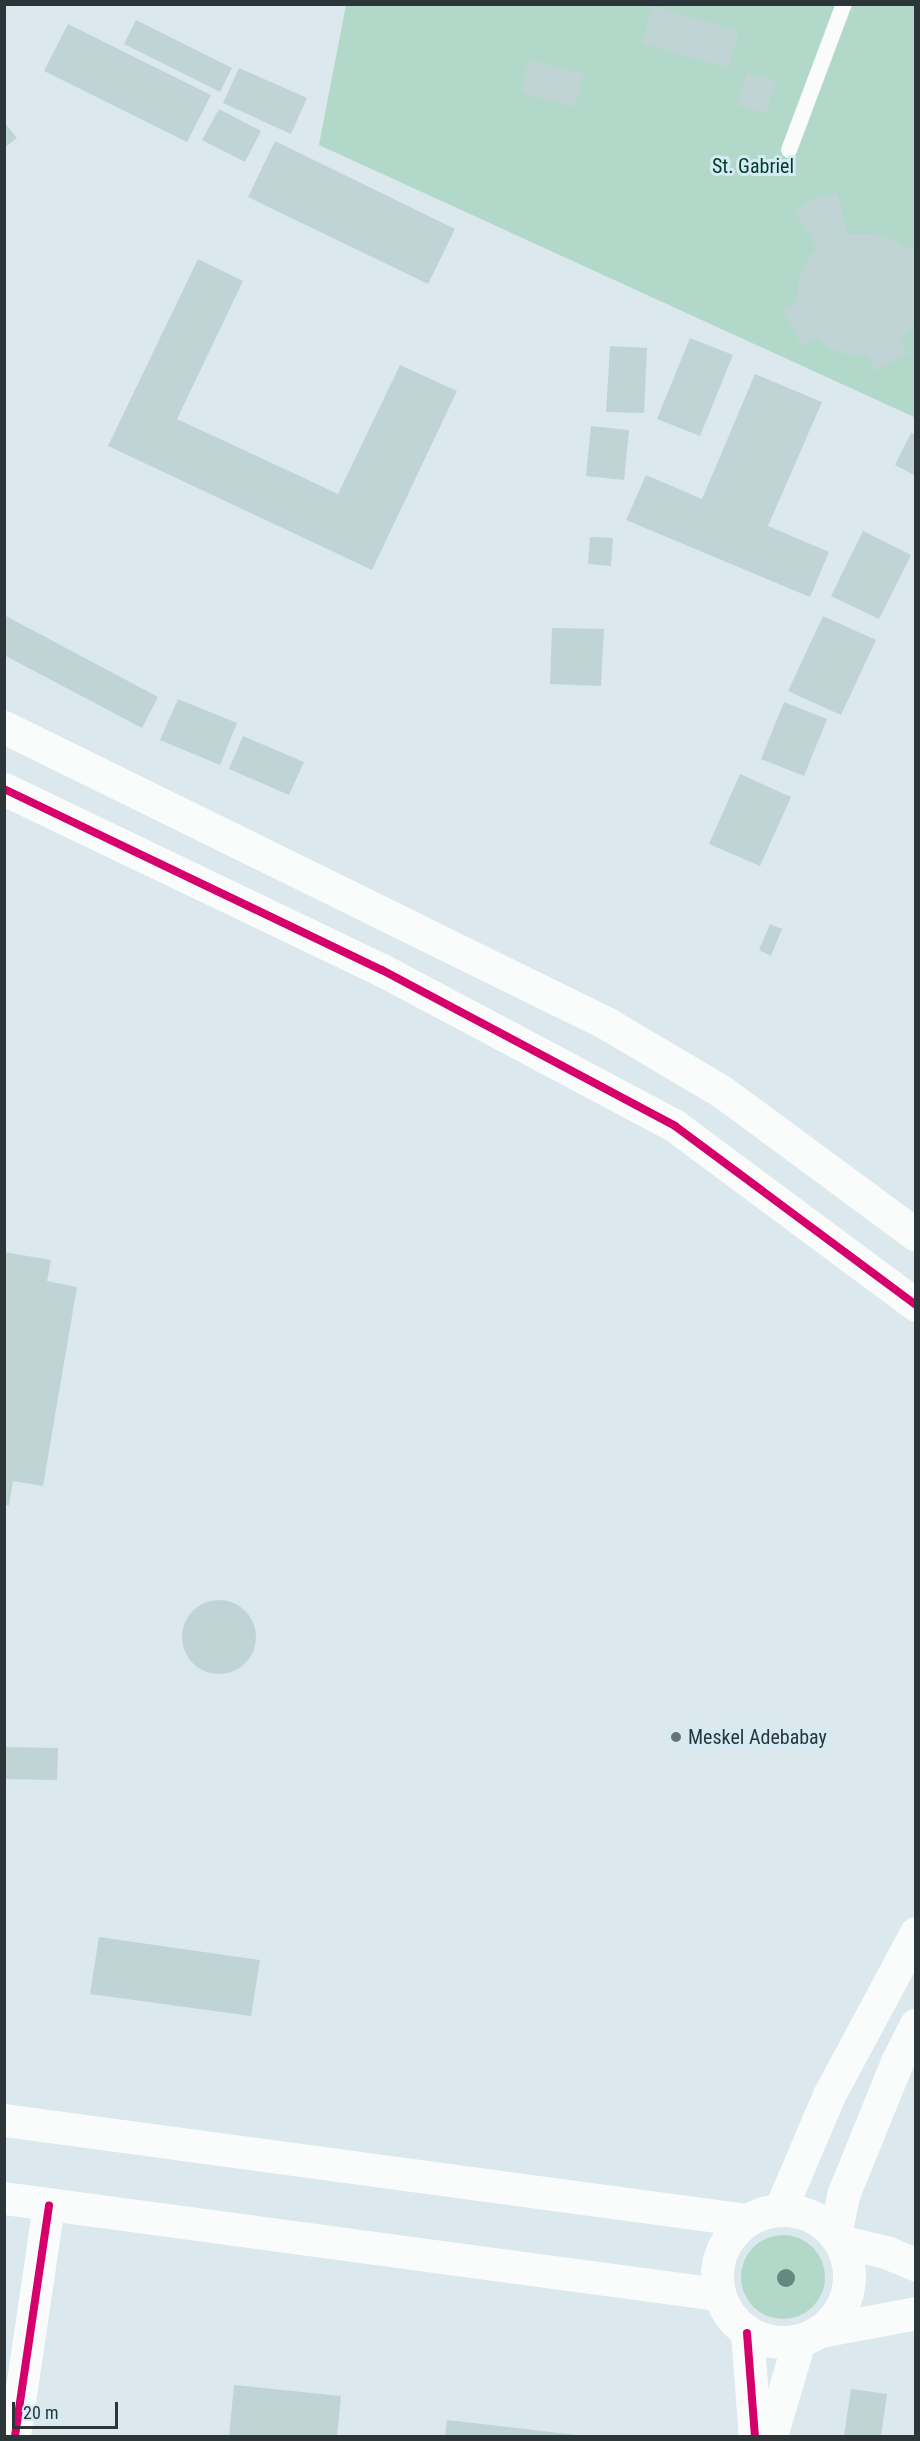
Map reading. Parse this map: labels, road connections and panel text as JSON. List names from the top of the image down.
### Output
{
  "parks": ["St. Gabriel"],
  "places": ["Meskel Adebabay"],
  "scale_bar": "20 m"
}
